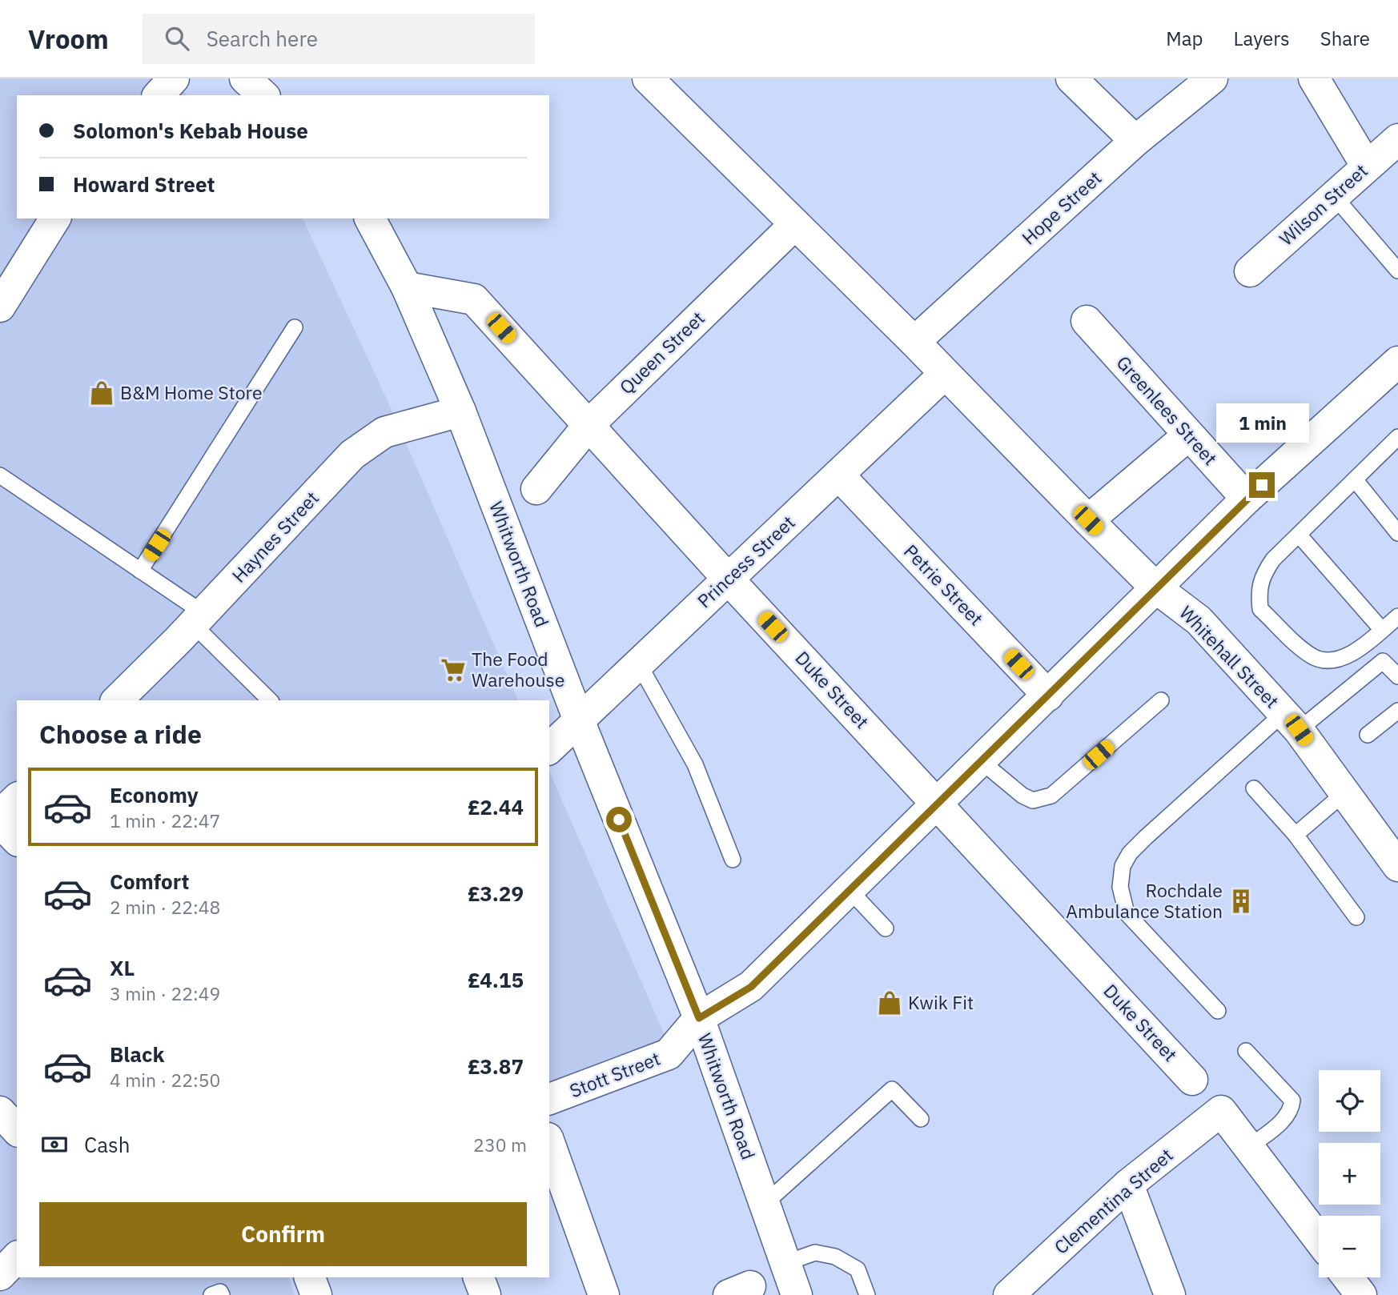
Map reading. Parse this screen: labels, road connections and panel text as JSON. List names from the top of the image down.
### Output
{
  "streets": {
    "street": [
      "Wilson Street",
      "Hope Street",
      "Queen Street",
      "Greenlees Street",
      "Haynes Street",
      "Princess Street",
      "Whitworth Road",
      "Petrie Street",
      "Whitehall Street",
      "Duke Street",
      "Stott Street",
      "Clementina Street"
    ]
  },
  "crossings": [
    ["Hope Street", "Whitehall Street"],
    ["Queen Street", "Whitehall Street"],
    ["Queen Street", "Duke Street"],
    ["Greenlees Street", "Stott Street"],
    ["Haynes Street", "Whitworth Road"],
    ["Princess Street", "Whitworth Road"],
    ["Princess Street", "Petrie Street"],
    ["Princess Street", "Whitehall Street"],
    ["Princess Street", "Duke Street"],
    ["Whitworth Road", "Duke Street"],
    ["Whitworth Road", "Stott Street"],
    ["Petrie Street", "Stott Street"],
    ["Whitehall Street", "Stott Street"],
    ["Duke Street", "Stott Street"]
  ],
  "places": {
    "shop": ["B&M Home Store", "Kwik Fit"],
    "supermarket": ["The Food Warehouse"],
    "building": ["Rochdale Ambulance Station"]
  },
  "page": {
    "header": "Vroom",
    "search": "Search here",
    "nav": ["Map", "Layers", "Share"],
    "banner": ["Solomon's Kebab House", "Howard Street"],
    "bubble": "1 min",
    "heading": "Choose a ride",
    "list": [
      {
        "name": "Economy",
        "note": "1 min · 22:47",
        "value": "£2.44"
      },
      {
        "name": "Comfort",
        "note": "2 min · 22:48",
        "value": "£3.29"
      },
      {
        "name": "XL",
        "note": "3 min · 22:49",
        "value": "£4.15"
      },
      {
        "name": "Black",
        "note": "4 min · 22:50",
        "value": "£3.87"
      }
    ],
    "map_buttons": ["+", "−"],
    "pay": ["Cash", "230 m"],
    "buttons": "Confirm"
  }
}
